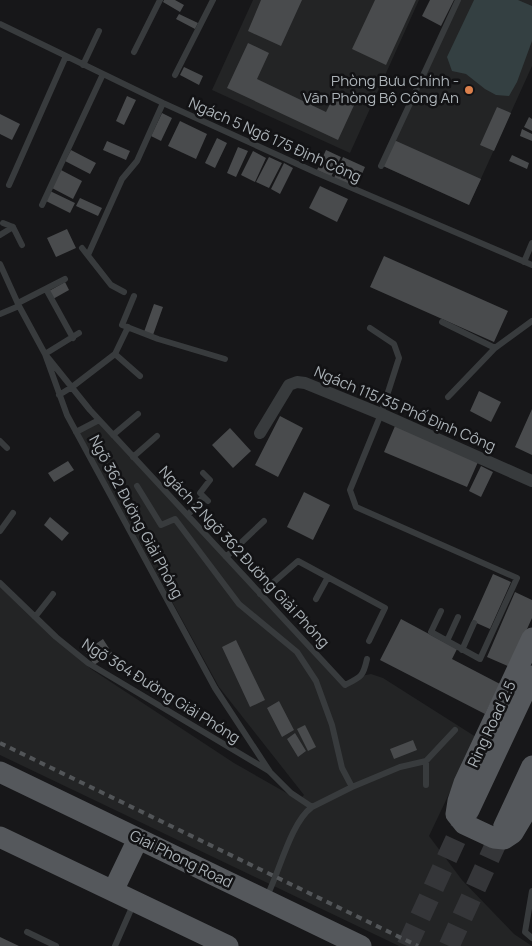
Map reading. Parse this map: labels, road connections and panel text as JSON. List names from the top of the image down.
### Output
{
  "streets": {
    "main road": ["Ring Road 2.5", "Giai Phong Road"],
    "street": ["Ngách 115/35 Phố Định Công"],
    "lane": [
      "Ngách 5 Ngõ 175 Định Công",
      "Ngõ 362 Đường Giải Phóng",
      "Ngách 2 Ngõ 362 Đường Giải Phóng",
      "Ngõ 364 Đường Giải Phóng"
    ]
  },
  "crossings": [
    ["Ngõ 362 Đường Giải Phóng", "Ngách 2 Ngõ 362 Đường Giải Phóng"],
    ["Ngõ 362 Đường Giải Phóng", "Ngõ 364 Đường Giải Phóng"]
  ],
  "places": ["Phòng Bưu Chính - Văn Phòng Bộ Công An"]
}
